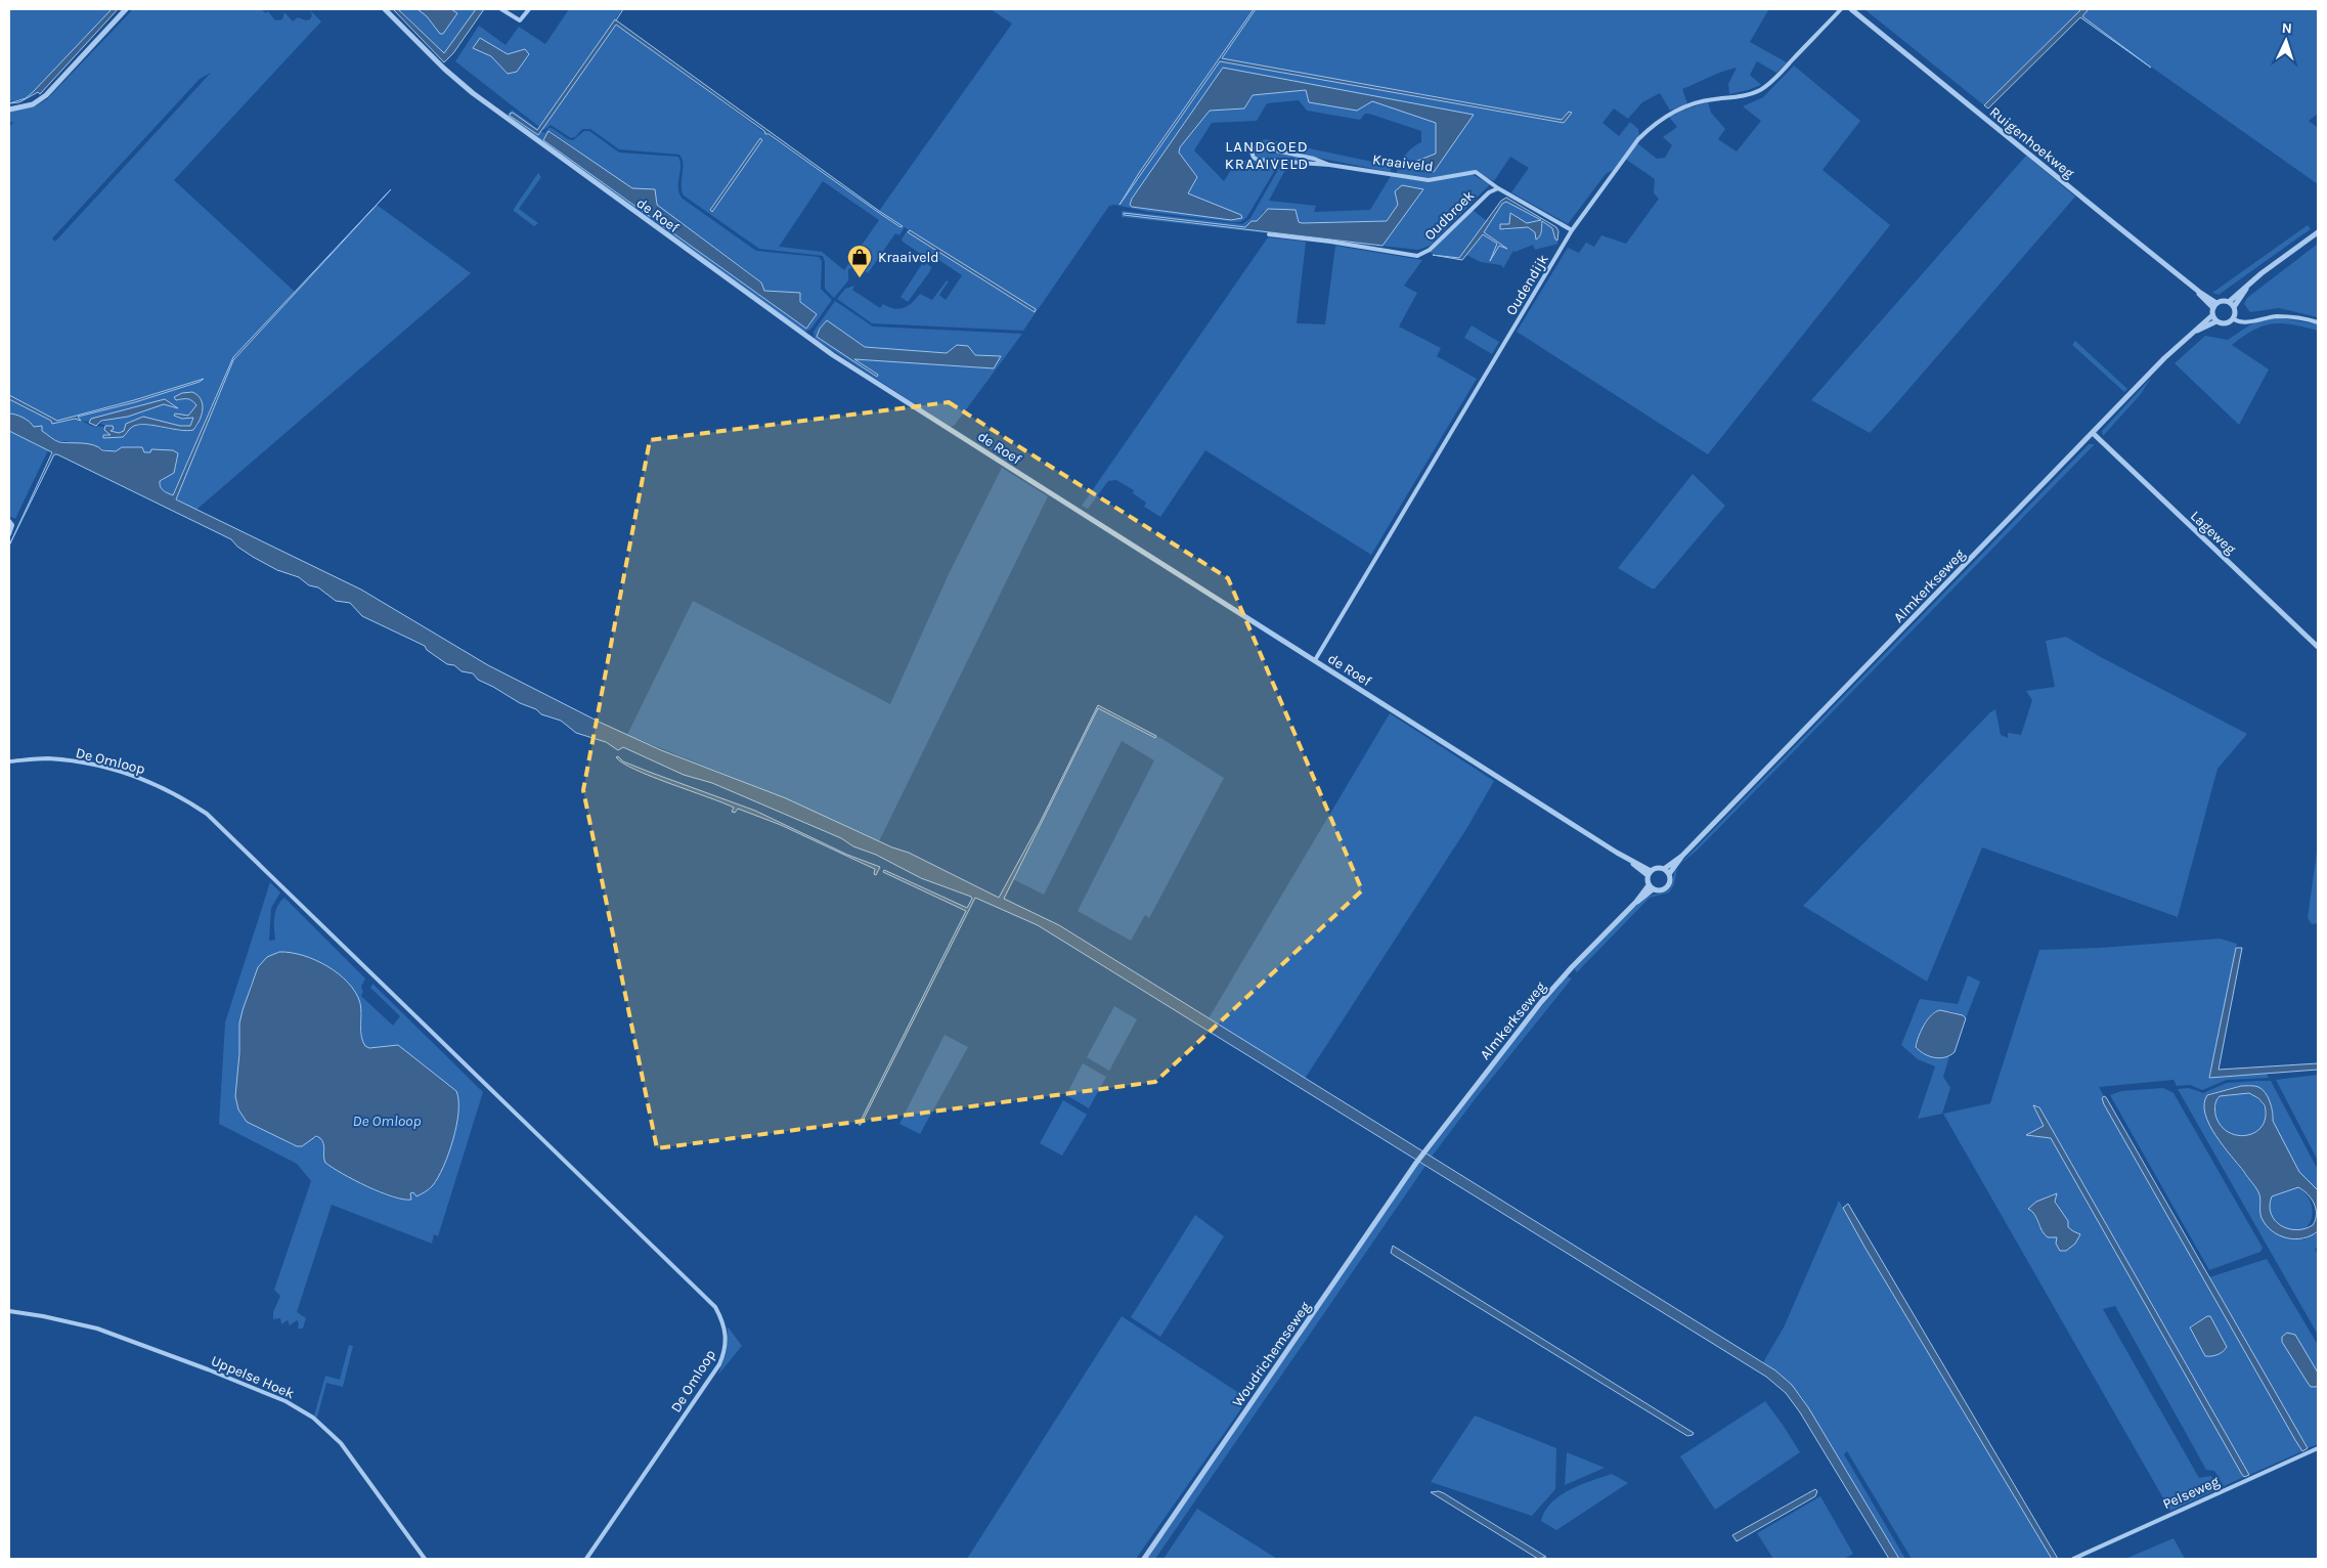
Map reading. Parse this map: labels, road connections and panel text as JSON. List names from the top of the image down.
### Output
{
  "streets": {
    "street": [
      "Ruigenhoekweg",
      "Kraaiveld",
      "de Roef",
      "Oudbroek",
      "Oudendijk",
      "Lageweg",
      "Almkerkseweg",
      "De Omloop",
      "Woudrichemseweg",
      "Uppelse Hoek",
      "Pelseweg"
    ]
  },
  "crossings": [
    ["Ruigenhoekweg", "Almkerkseweg"],
    ["Kraaiveld", "Oudbroek"],
    ["de Roef", "Oudendijk"],
    ["de Roef", "Almkerkseweg"],
    ["Lageweg", "Almkerkseweg"],
    ["Almkerkseweg", "Woudrichemseweg"]
  ],
  "districts": ["LANDGOED KRAAIVELD"],
  "water": ["De Omloop"],
  "places": {
    "shop": ["Kraaiveld"]
  },
  "north": "top"
}
